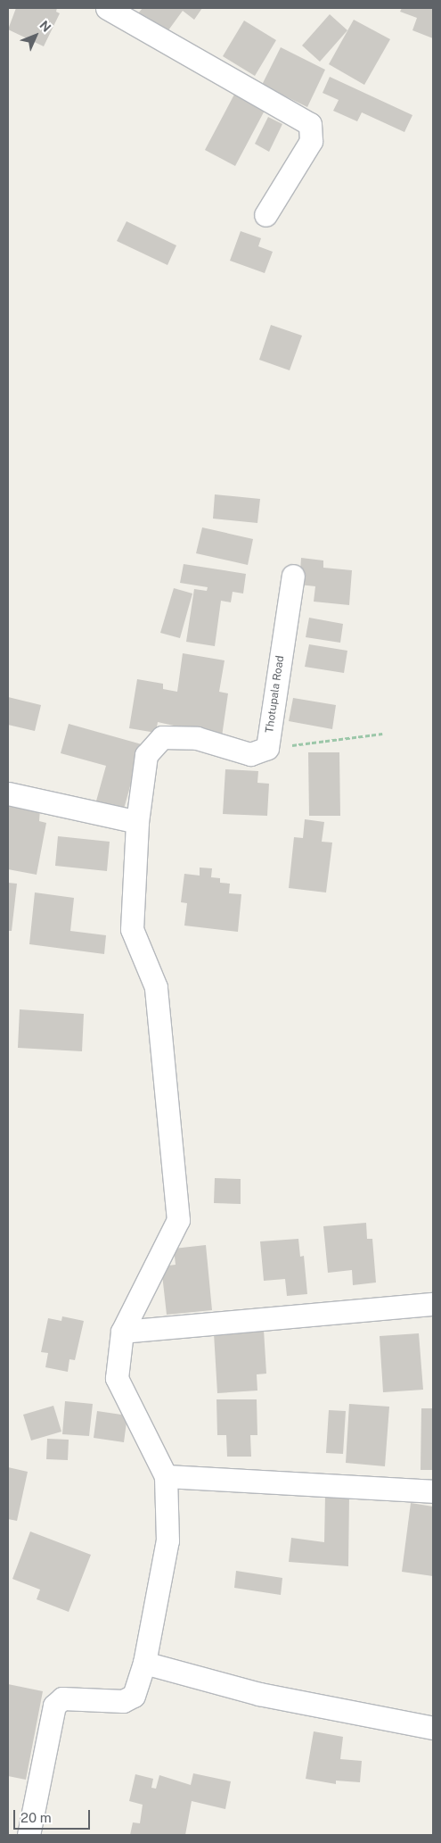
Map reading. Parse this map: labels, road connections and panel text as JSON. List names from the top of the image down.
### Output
{
  "streets": {
    "street": ["Thotupala Road"]
  },
  "scale_bar": "20 m",
  "north": "top right"
}
